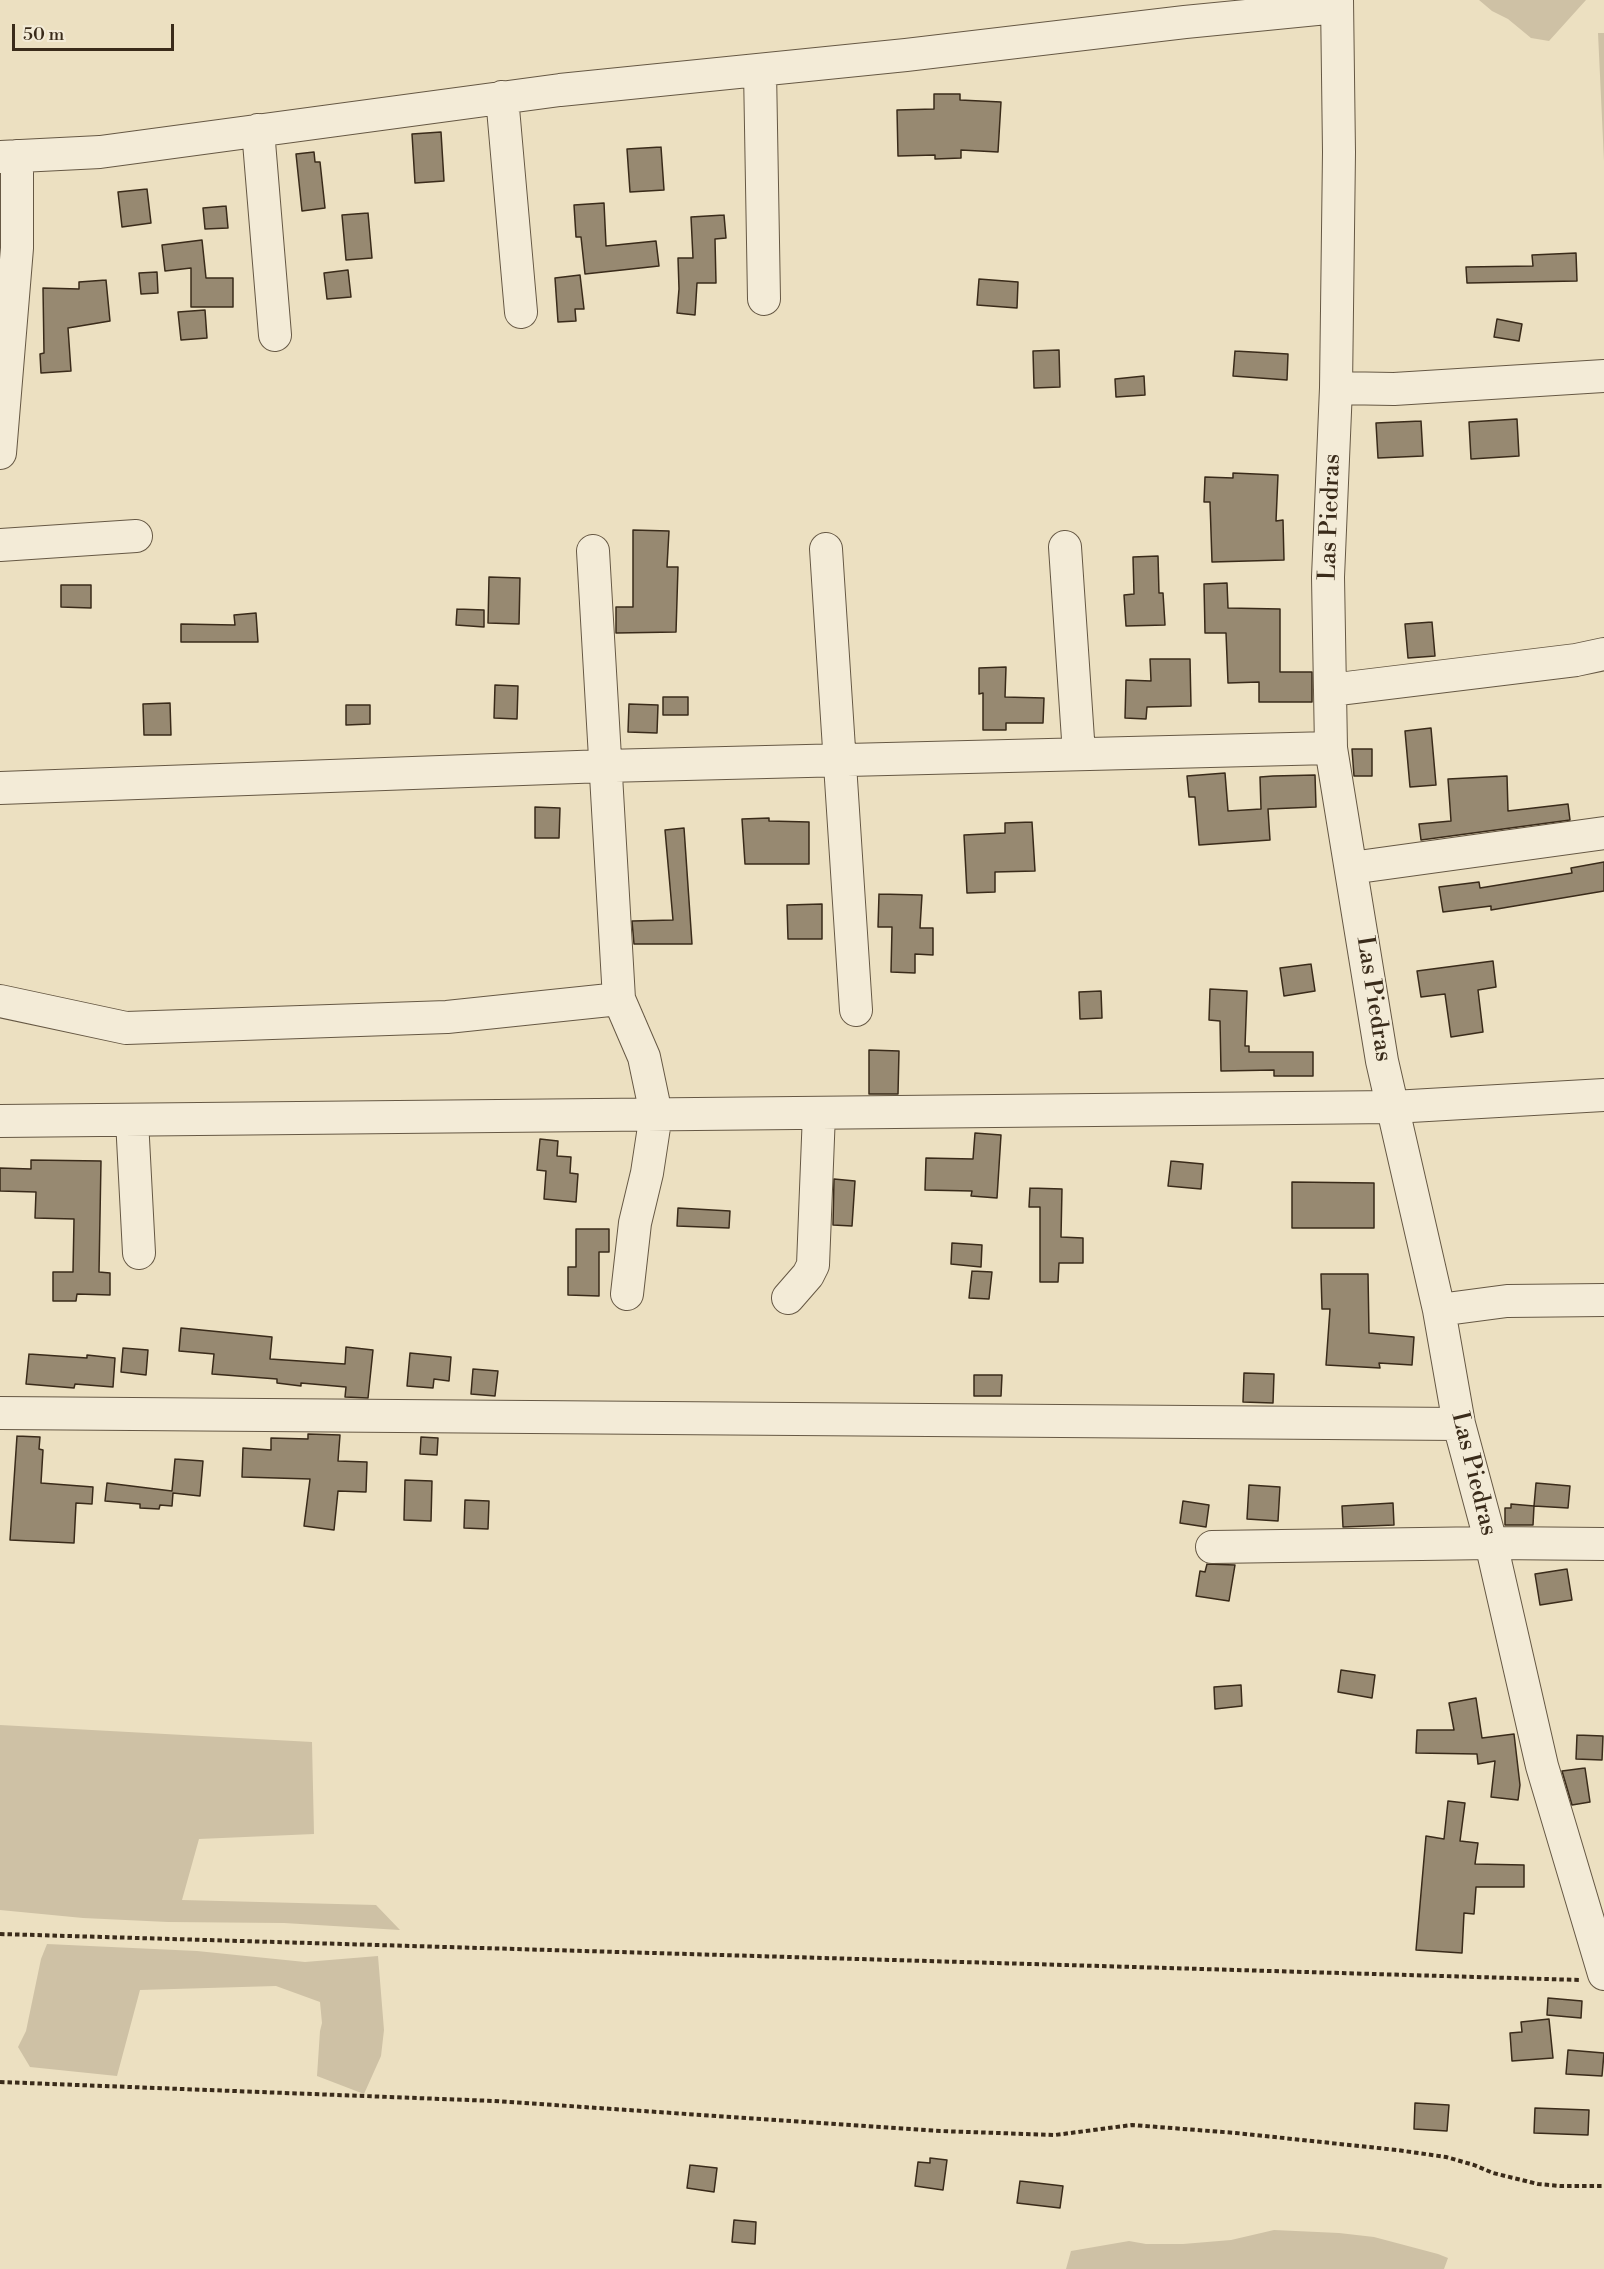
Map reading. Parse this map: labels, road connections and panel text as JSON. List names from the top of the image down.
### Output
{
  "streets": {
    "street": ["Las Piedras"]
  },
  "scale_bar": "50 m"
}
